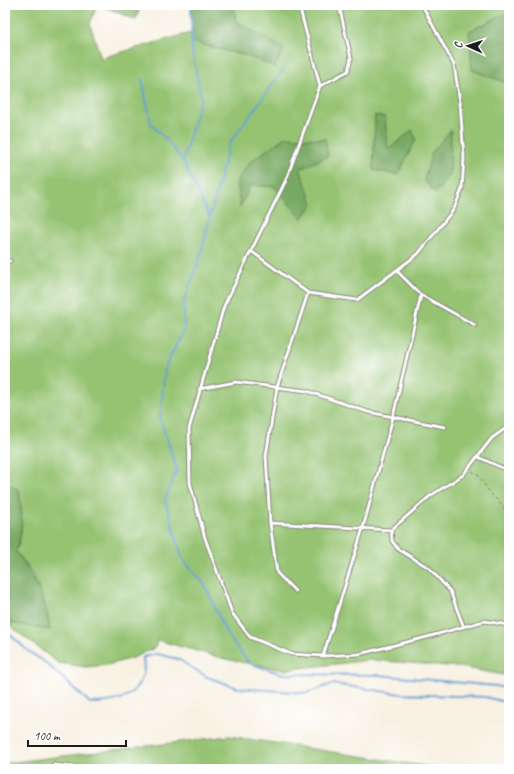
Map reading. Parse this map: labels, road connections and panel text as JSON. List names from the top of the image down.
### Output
{
  "scale_bar": "100 m",
  "north": "left"
}
